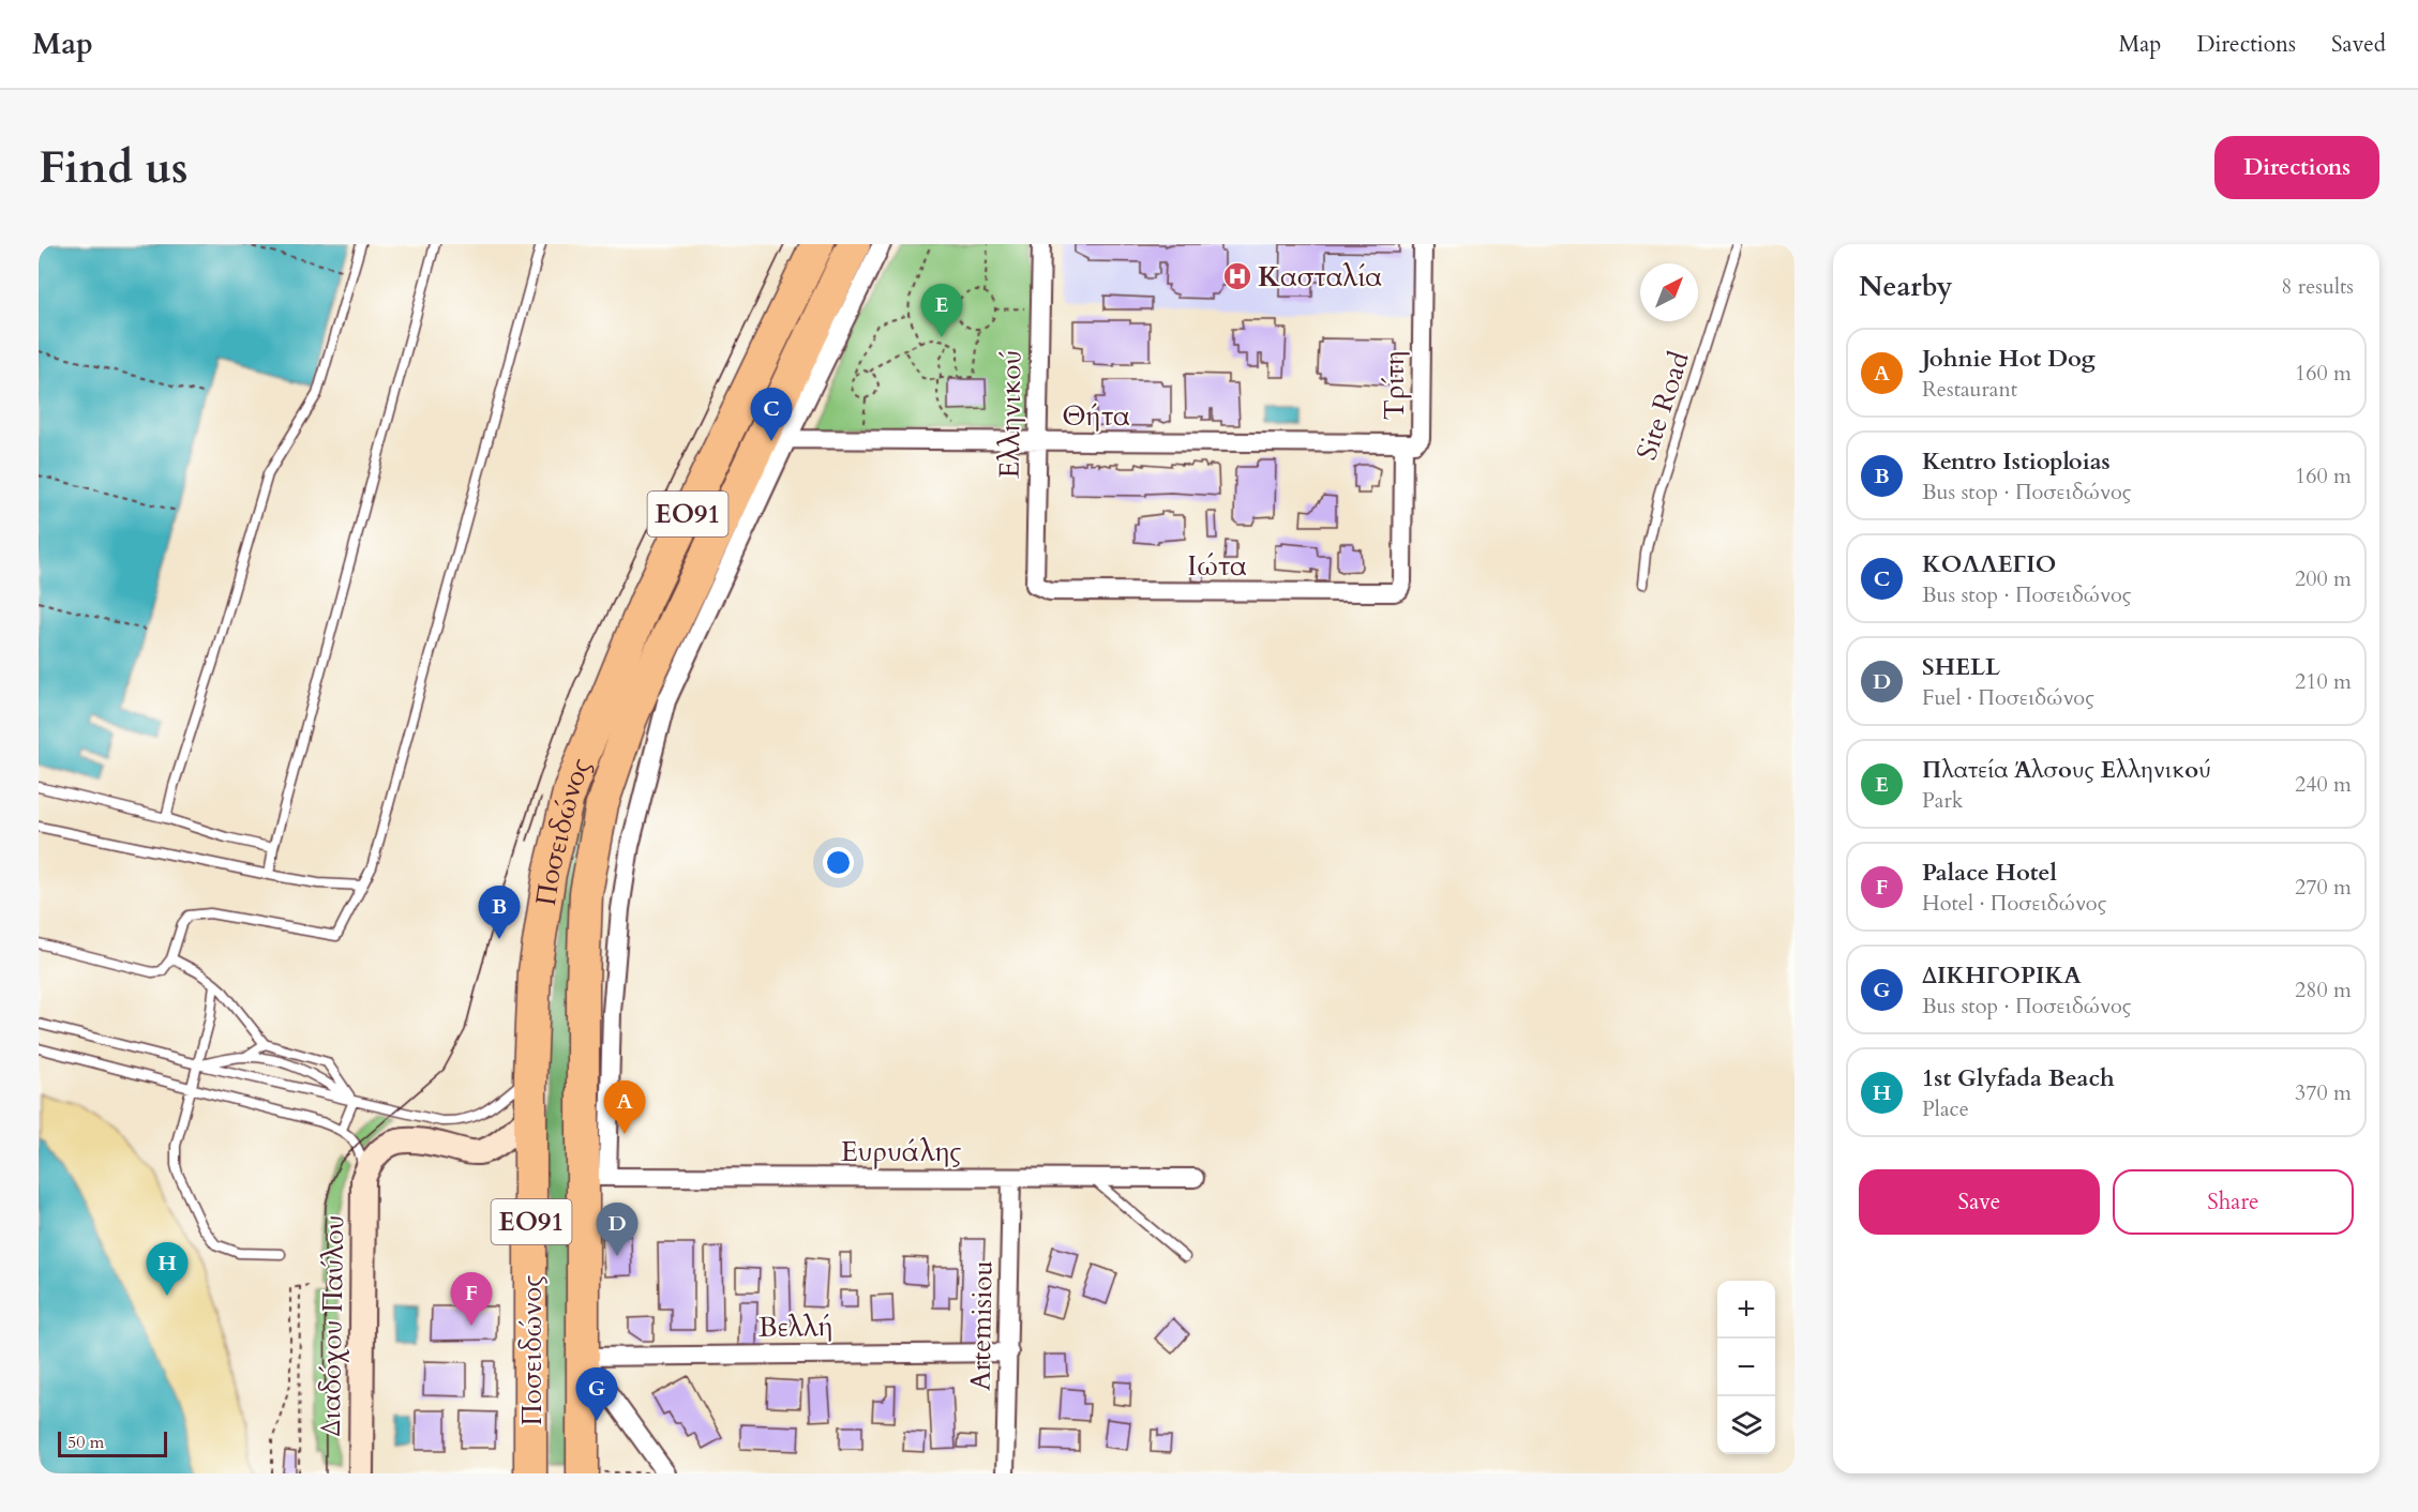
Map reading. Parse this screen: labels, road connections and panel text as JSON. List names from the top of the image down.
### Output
{
  "streets": {
    "highway": ["ΕΟ91", "Ποσειδώνος"],
    "street": [
      "Τρίτη",
      "Ελληνικού",
      "Θήτα",
      "Ιώτα",
      "Ευρυάλης",
      "Διαδόχου Παύλου",
      "Artemisiou",
      "Βελλή"
    ],
    "lane": ["Site Road"]
  },
  "crossings": [
    ["Τρίτη", "Θήτα"],
    ["Τρίτη", "Ιώτα"],
    ["Ελληνικού", "Θήτα"],
    ["Ελληνικού", "Ιώτα"],
    ["Ποσειδώνος", "Ευρυάλης"],
    ["Ποσειδώνος", "Βελλή"],
    ["Ευρυάλης", "Artemisiou"],
    ["Artemisiou", "Βελλή"]
  ],
  "places": {
    "hospital": ["Κασταλία"]
  },
  "scale_bar": "50 m",
  "north": "top right",
  "page": {
    "header": "Map",
    "nav": ["Map", "Directions", "Saved"],
    "buttons": [
      "Directions",
      ["Save", "Share"]
    ],
    "title": "Find us",
    "heading": ["Nearby", "8 results"],
    "pins": [
      "E",
      "C",
      "B",
      "A",
      "D",
      "H",
      "F",
      "G"
    ],
    "list": [
      {
        "mark": "A",
        "name": "Johnie Hot Dog",
        "note": "Restaurant",
        "value": "160 m"
      },
      {
        "mark": "B",
        "name": "Kentro Istioploias",
        "note": "Bus stop · Ποσειδώνος",
        "value": "160 m"
      },
      {
        "mark": "C",
        "name": "ΚΟΛΛΕΓΙΟ",
        "note": "Bus stop · Ποσειδώνος",
        "value": "200 m"
      },
      {
        "mark": "D",
        "name": "SHELL",
        "note": "Fuel · Ποσειδώνος",
        "value": "210 m"
      },
      {
        "mark": "E",
        "name": "Πλατεία Άλσους Ελληνικού",
        "note": "Park",
        "value": "240 m"
      },
      {
        "mark": "F",
        "name": "Palace Hotel",
        "note": "Hotel · Ποσειδώνος",
        "value": "270 m"
      },
      {
        "mark": "G",
        "name": "ΔΙΚΗΓΟΡΙΚΑ",
        "note": "Bus stop · Ποσειδώνος",
        "value": "280 m"
      },
      {
        "mark": "H",
        "name": "1st Glyfada Beach",
        "note": "Place",
        "value": "370 m"
      }
    ],
    "map_buttons": ["+", "−"],
    "scale": "50 m"
  }
}
